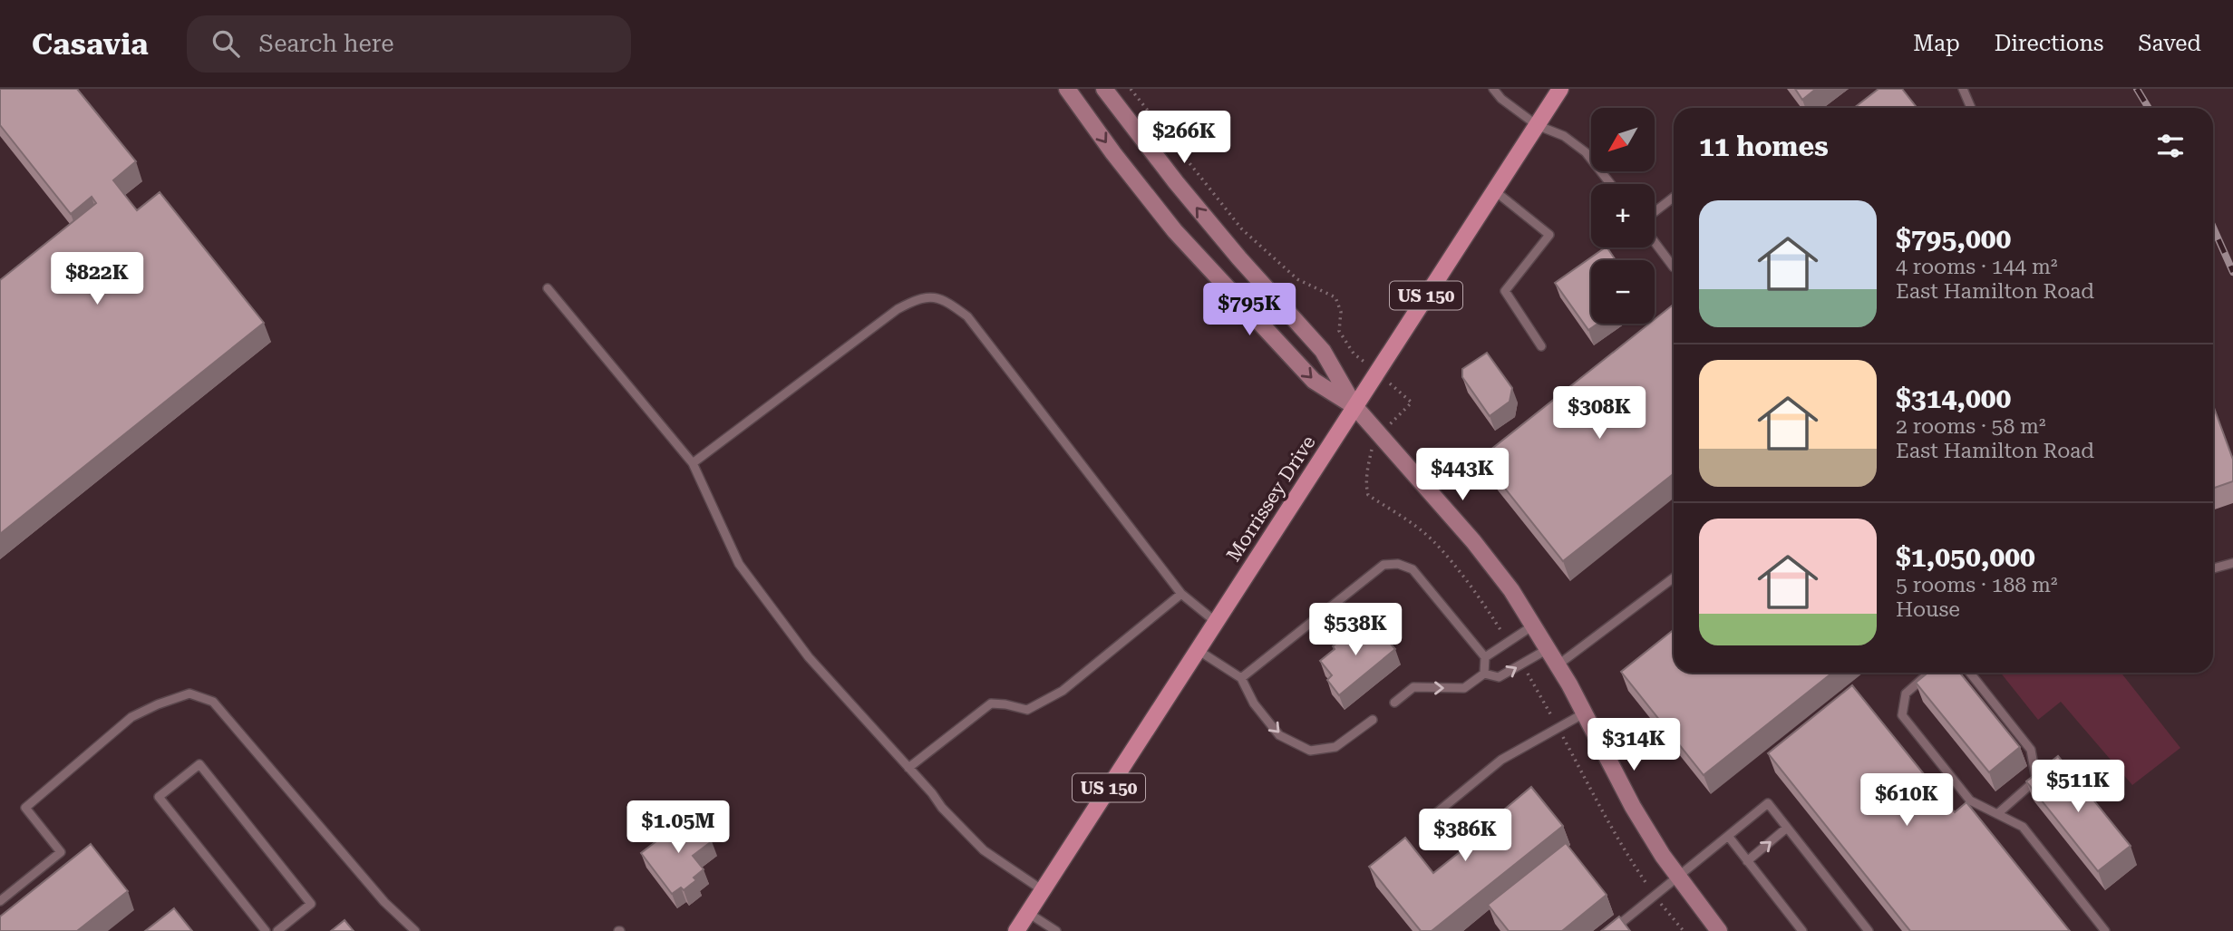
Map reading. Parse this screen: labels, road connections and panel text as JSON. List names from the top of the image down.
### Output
{
  "streets": {
    "main road": ["US 150", "Morrissey Drive"]
  },
  "north": "bottom left",
  "page": {
    "header": "Casavia",
    "search": "Search here",
    "nav": ["Map", "Directions", "Saved"],
    "map_buttons": ["+", "−"],
    "heading": "11 homes",
    "price": [
      "$266K",
      "$822K",
      "$795K",
      "$308K",
      "$443K",
      "$538K",
      "$314K",
      "$511K",
      "$610K",
      "$1.05M",
      "$386K"
    ],
    "list": [
      {
        "name": "$795,000",
        "note": "4 rooms · 144 m² · East Hamilton Road"
      },
      {
        "name": "$314,000",
        "note": "2 rooms · 58 m² · East Hamilton Road"
      },
      {
        "name": "$1,050,000",
        "note": "5 rooms · 188 m² · House"
      }
    ]
  }
}
